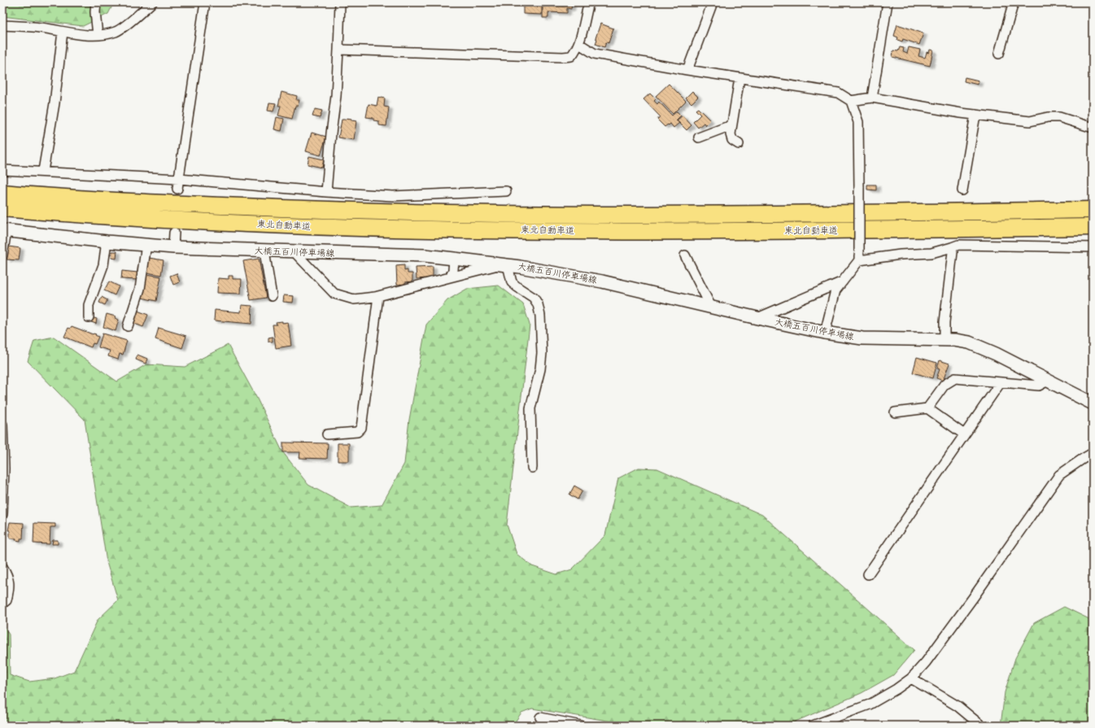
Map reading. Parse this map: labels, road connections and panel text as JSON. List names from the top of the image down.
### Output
{
  "streets": {
    "highway": ["東北自動車道"],
    "main road": ["大橋五百川停車場線"]
  }
}
